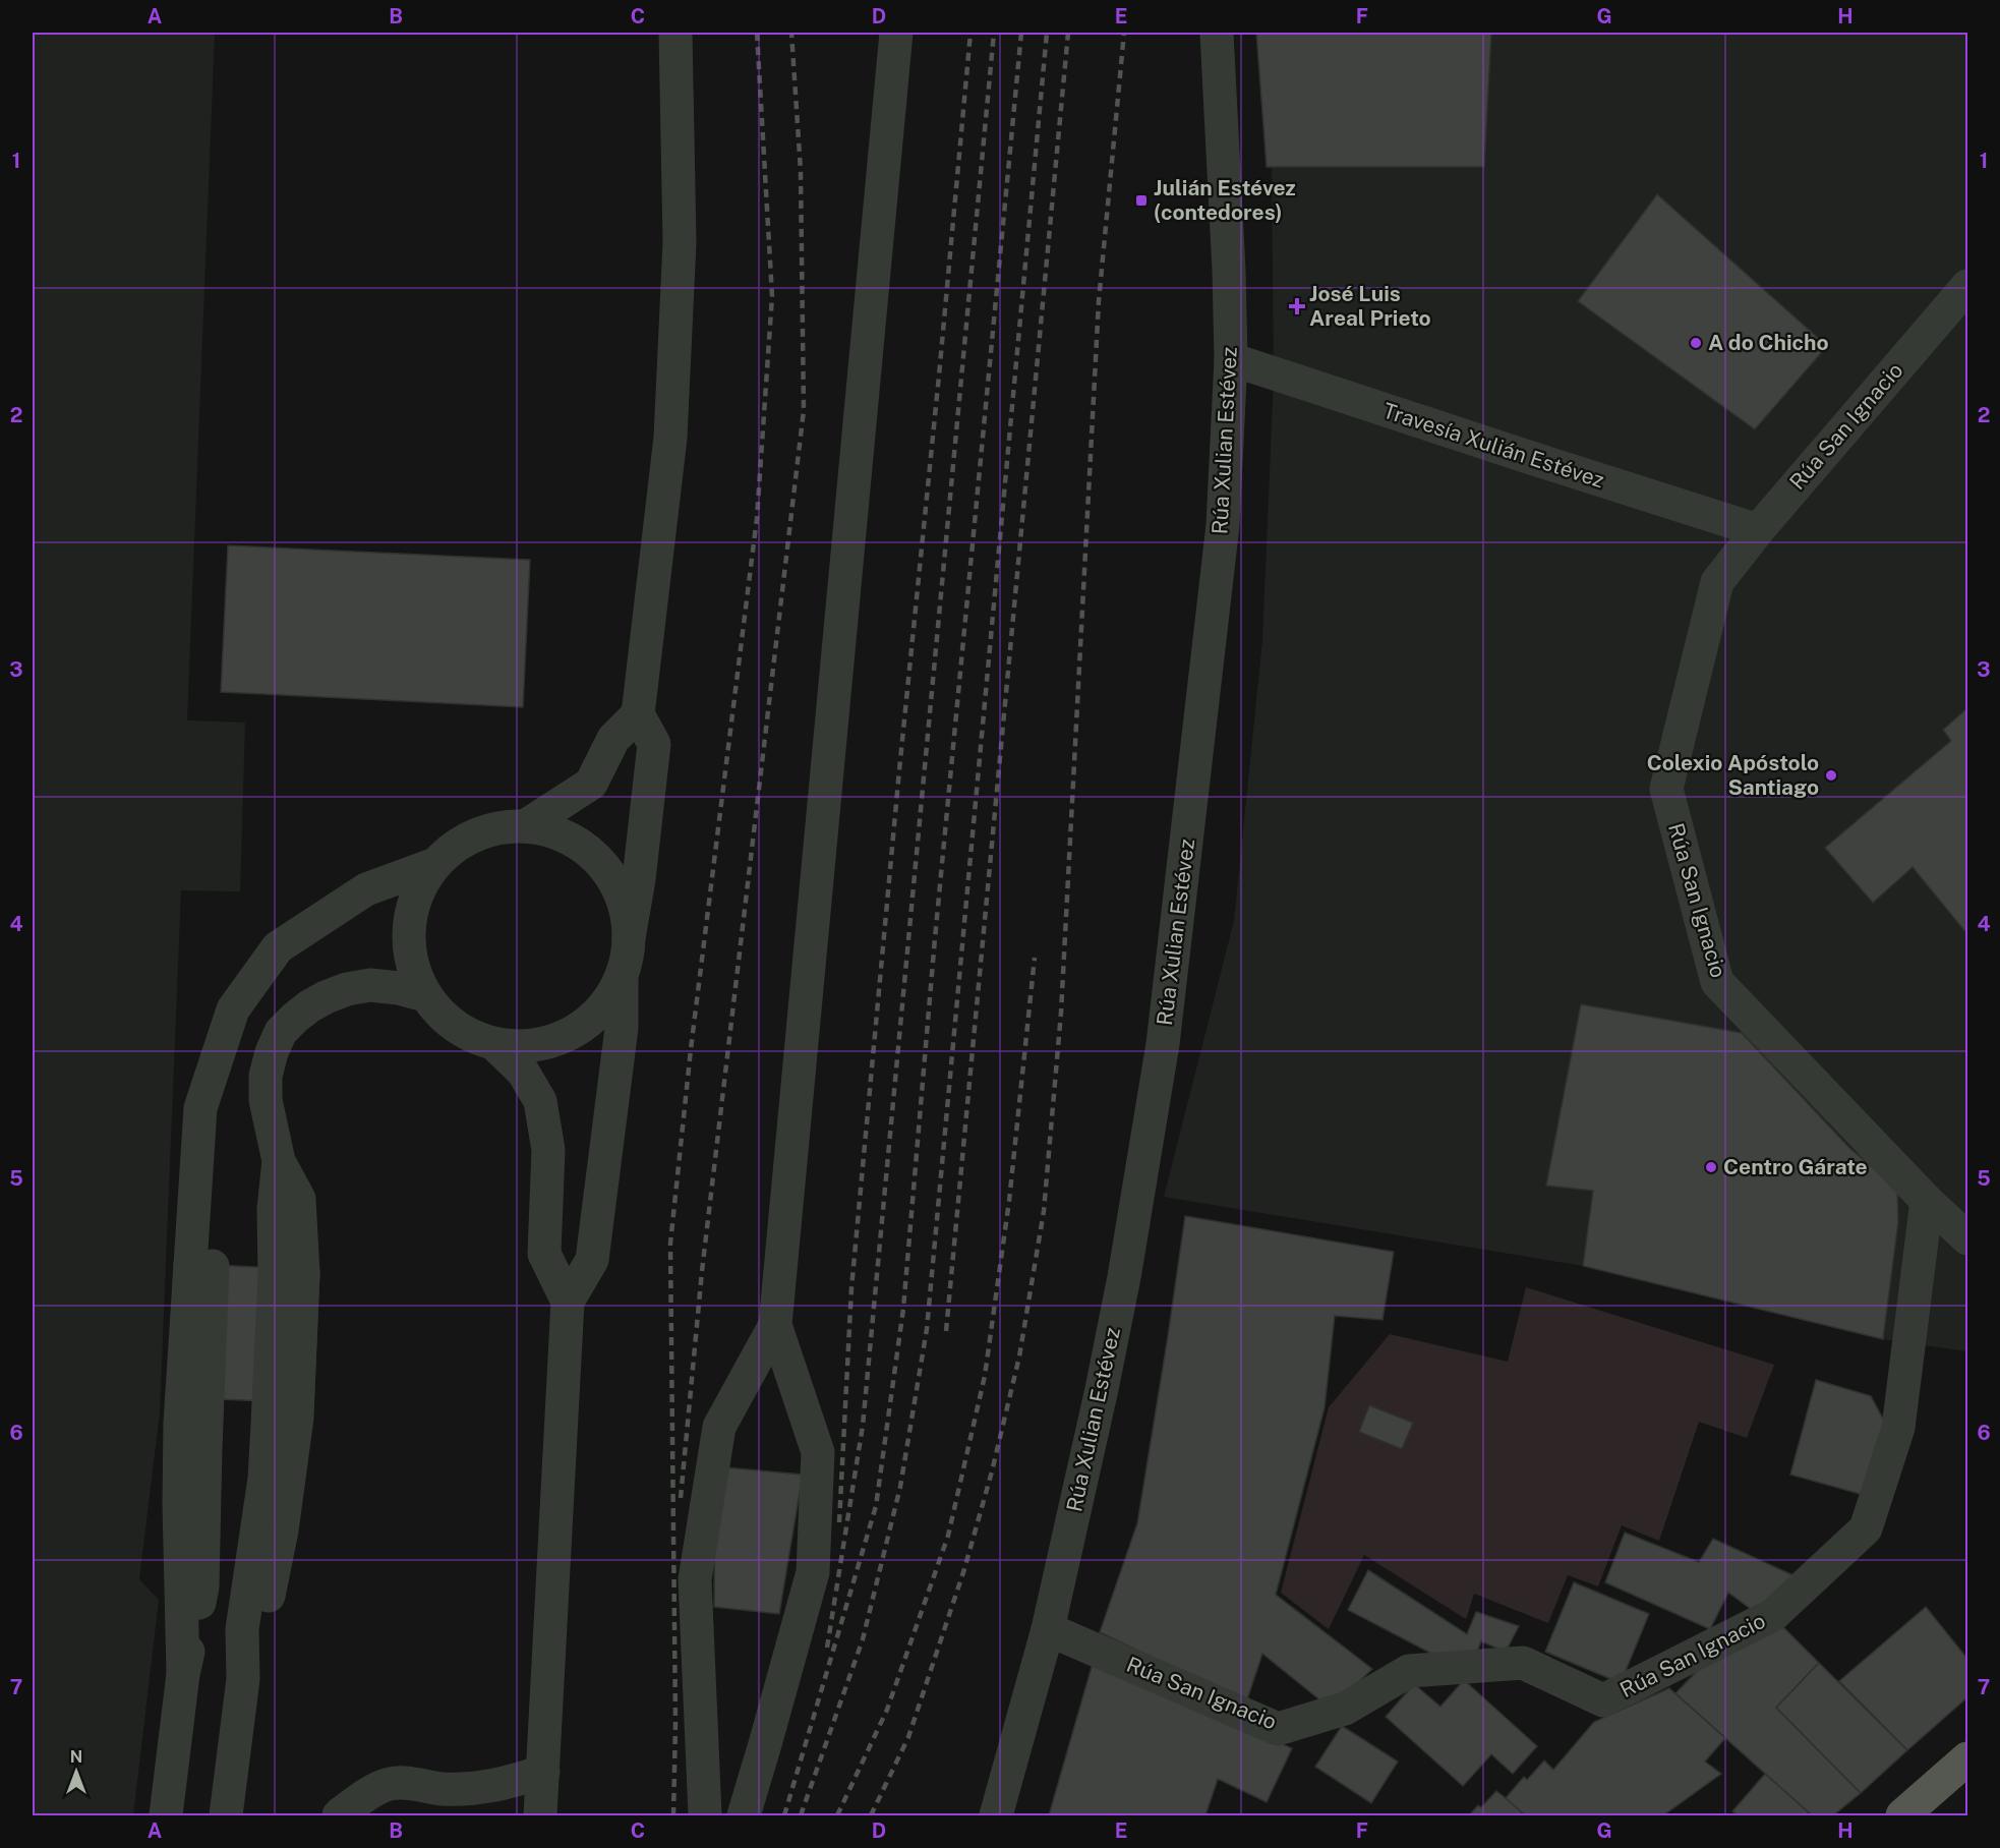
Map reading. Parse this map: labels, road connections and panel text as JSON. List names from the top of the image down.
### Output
{
  "streets": {
    "street": ["Rúa San Ignacio", "Rúa Xulian Estévez", "Travesía Xulián Estévez"]
  },
  "crossings": [
    ["Rúa San Ignacio", "Rúa Xulian Estévez"],
    ["Rúa San Ignacio", "Travesía Xulián Estévez"],
    ["Rúa Xulian Estévez", "Travesía Xulián Estévez"]
  ],
  "places": {
    "transit": ["Julián Estévez (contedores)"],
    "health": ["José Luis Areal Prieto"],
    "other": ["A do Chicho", "Colexio Apóstolo Santiago", "Centro Gárate"]
  },
  "north": "top",
  "grid": {
    "columns": [
      "A",
      "B",
      "C",
      "D",
      "E",
      "F",
      "G",
      "H"
    ],
    "rows": [
      "1",
      "2",
      "3",
      "4",
      "5",
      "6",
      "7"
    ]
  }
}
